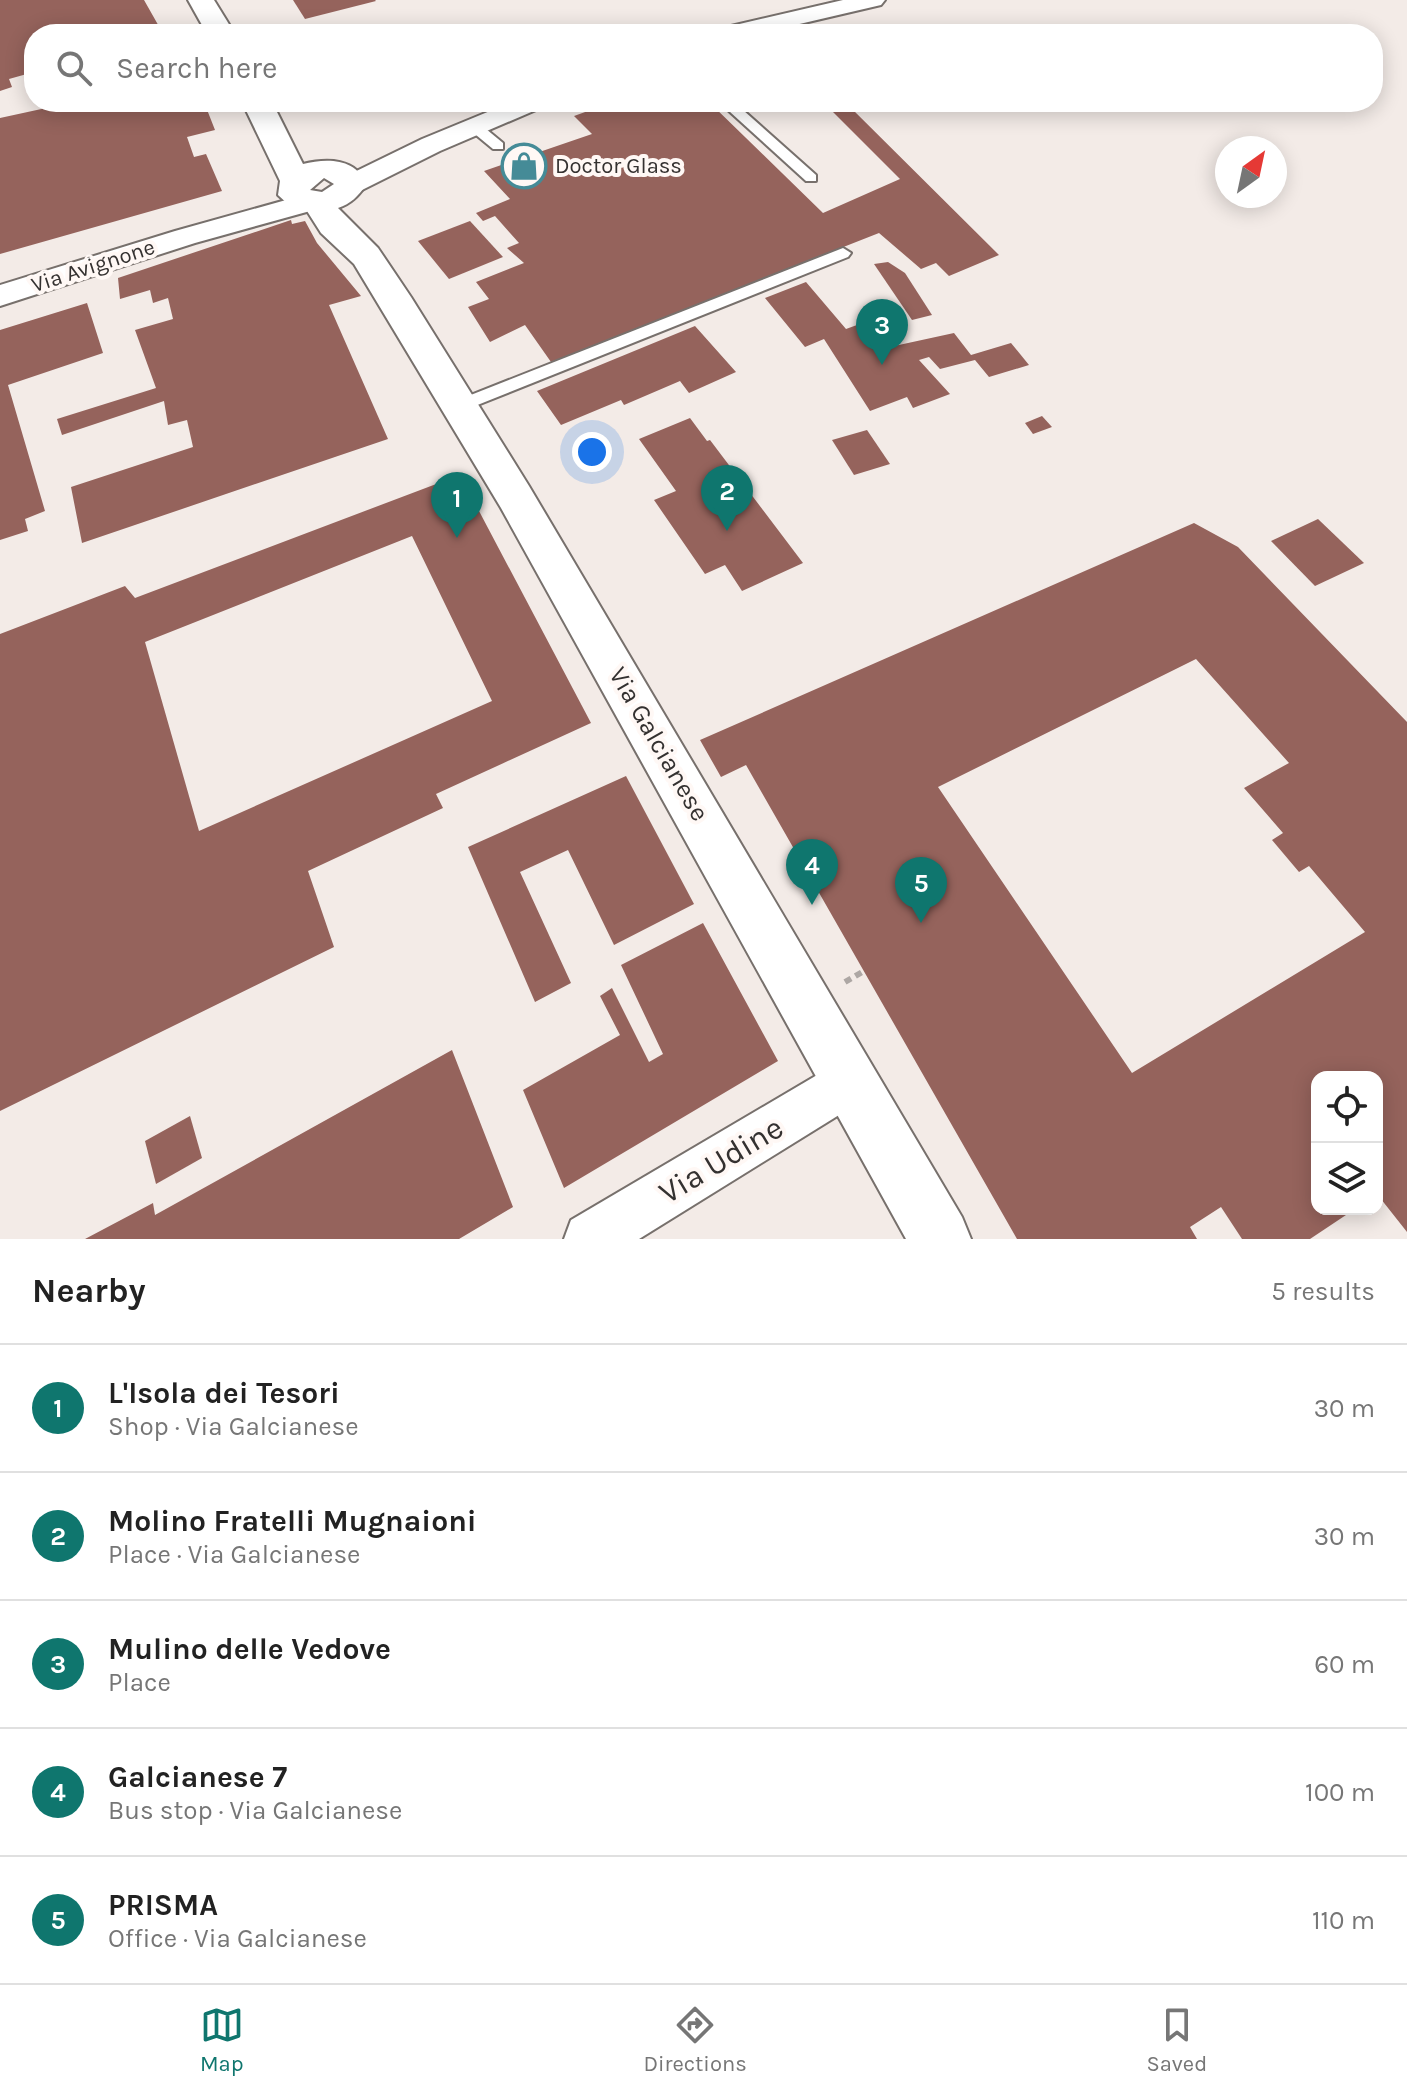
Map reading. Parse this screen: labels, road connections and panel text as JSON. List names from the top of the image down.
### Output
{
  "streets": {
    "street": ["Via Avignone", "Via Galcianese", "Via Udine"]
  },
  "crossings": [
    ["Via Avignone", "Via Galcianese"],
    ["Via Galcianese", "Via Udine"]
  ],
  "places": {
    "shop": ["Doctor Glass"]
  },
  "north": "top right",
  "page": {
    "search": "Search here",
    "pins": [
      "3",
      "2",
      "1",
      "4",
      "5"
    ],
    "heading": ["Nearby", "5 results"],
    "list": [
      {
        "mark": "1",
        "name": "L'Isola dei Tesori",
        "note": "Shop · Via Galcianese",
        "value": "30 m"
      },
      {
        "mark": "2",
        "name": "Molino Fratelli Mugnaioni",
        "note": "Place · Via Galcianese",
        "value": "30 m"
      },
      {
        "mark": "3",
        "name": "Mulino delle Vedove",
        "note": "Place",
        "value": "60 m"
      },
      {
        "mark": "4",
        "name": "Galcianese 7",
        "note": "Bus stop · Via Galcianese",
        "value": "100 m"
      },
      {
        "mark": "5",
        "name": "PRISMA",
        "note": "Office · Via Galcianese",
        "value": "110 m"
      }
    ],
    "nav": ["Map", "Directions", "Saved"]
  }
}
